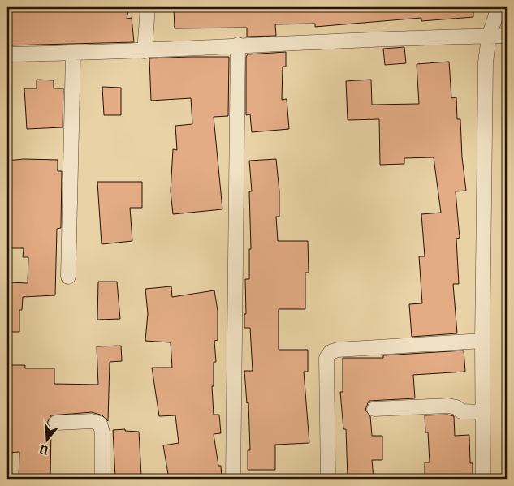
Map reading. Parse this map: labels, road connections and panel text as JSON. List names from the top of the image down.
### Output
{
  "north": "bottom"
}
